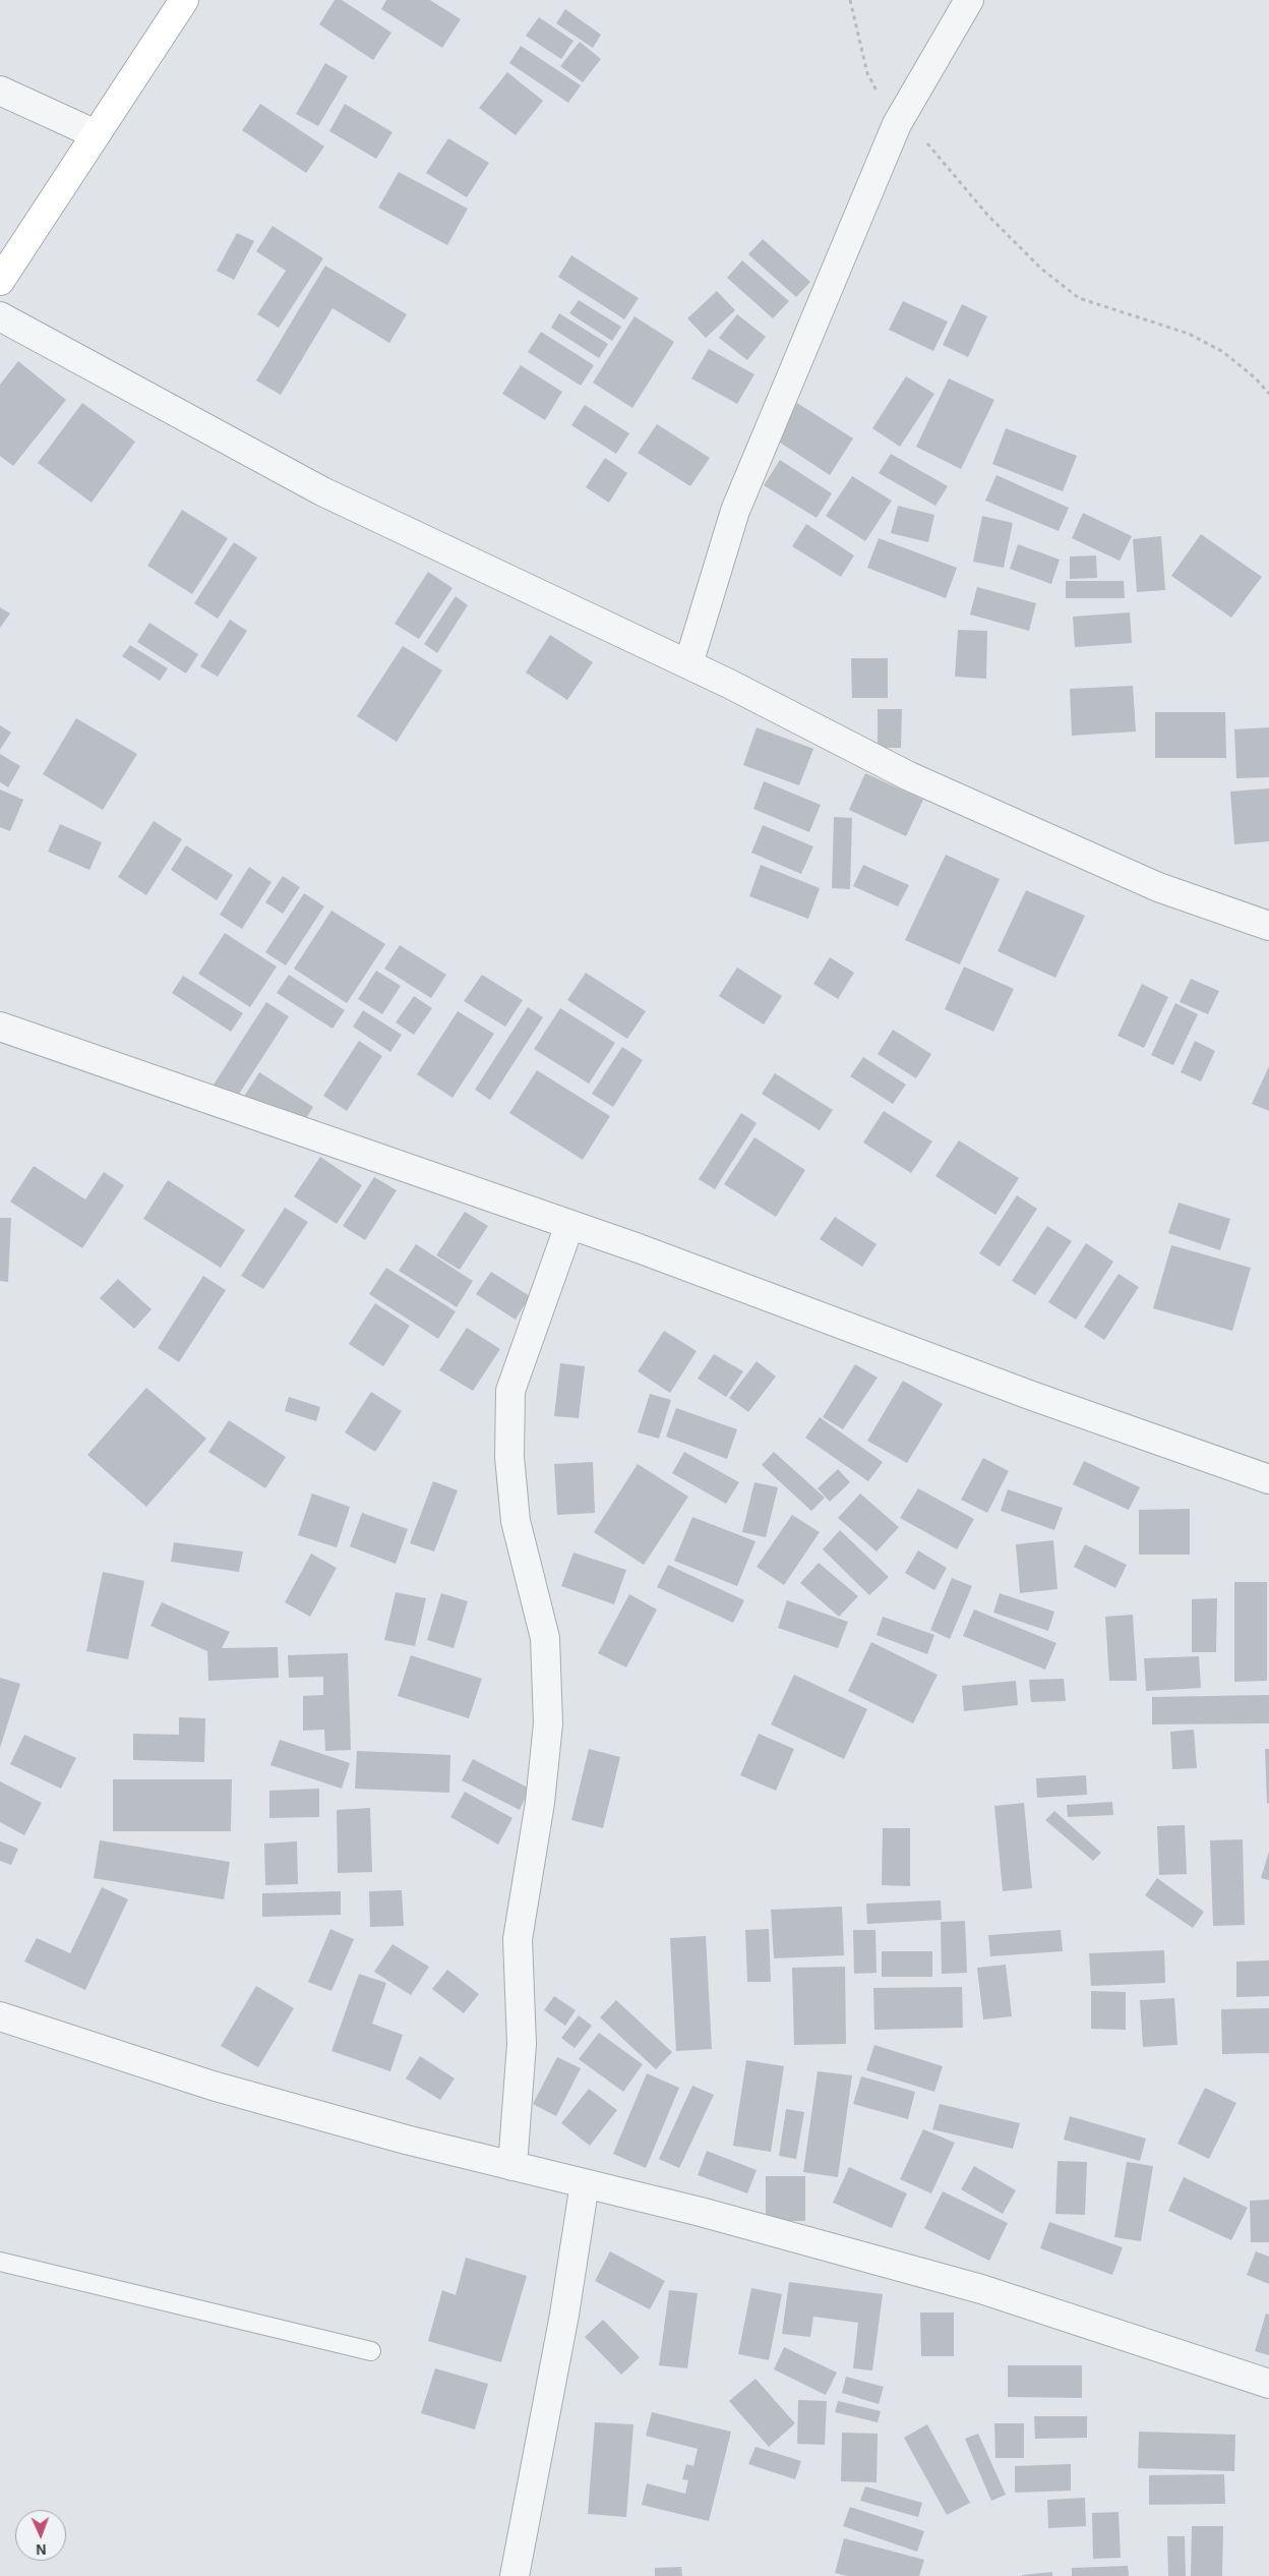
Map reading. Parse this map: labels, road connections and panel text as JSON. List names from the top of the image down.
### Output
{
  "north": "bottom"
}
